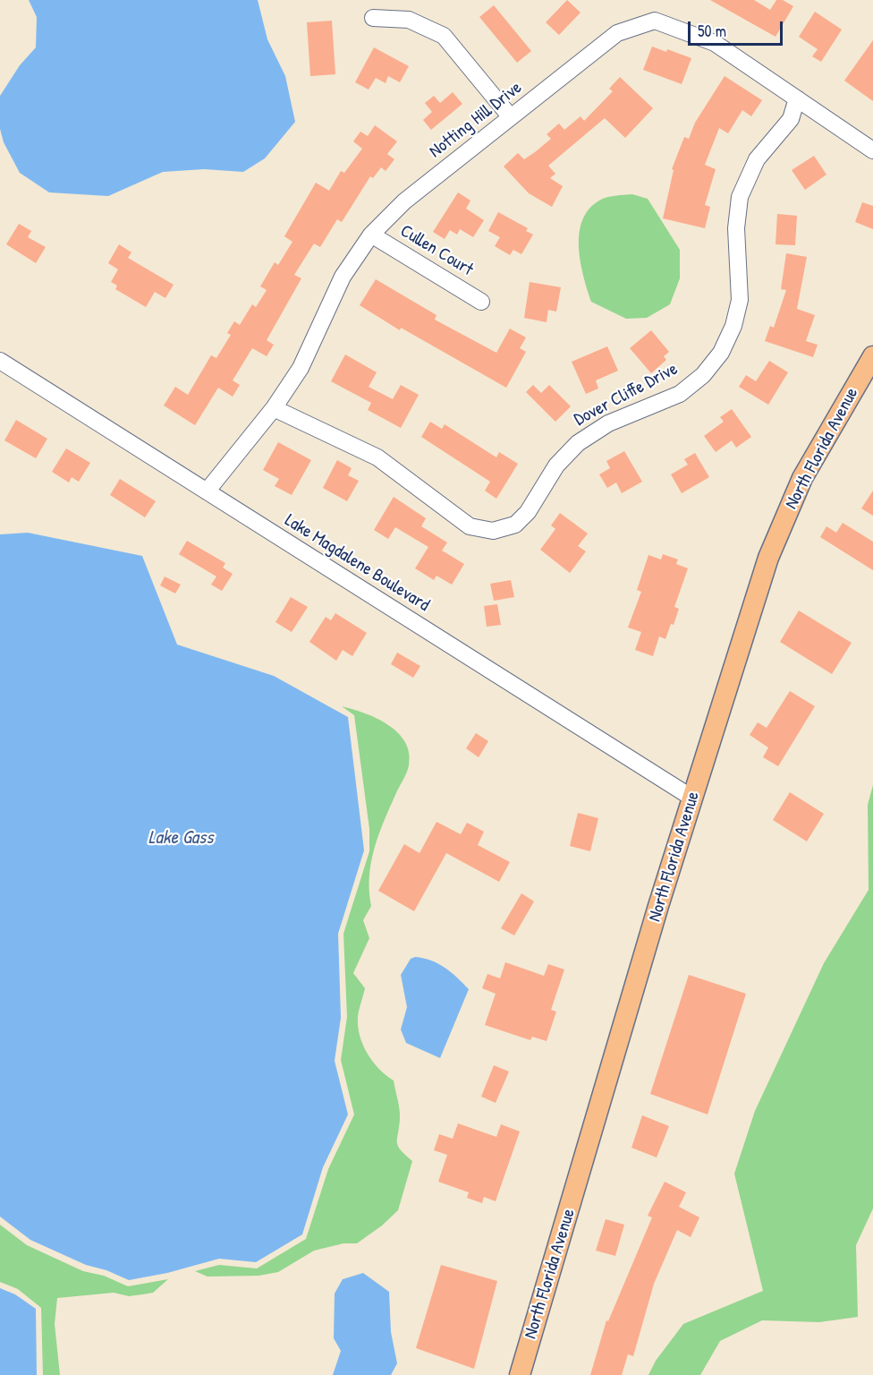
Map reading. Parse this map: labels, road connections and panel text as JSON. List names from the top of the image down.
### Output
{
  "streets": {
    "main road": ["North Florida Avenue"],
    "street": [
      "Notting Hill Drive",
      "Cullen Court",
      "Dover Cliffe Drive",
      "Lake Magdalene Boulevard"
    ]
  },
  "crossings": [
    ["Notting Hill Drive", "Cullen Court"],
    ["Notting Hill Drive", "Dover Cliffe Drive"],
    ["Notting Hill Drive", "Lake Magdalene Boulevard"],
    ["North Florida Avenue", "Lake Magdalene Boulevard"]
  ],
  "water": ["Lake Gass"],
  "scale_bar": "50 m"
}
